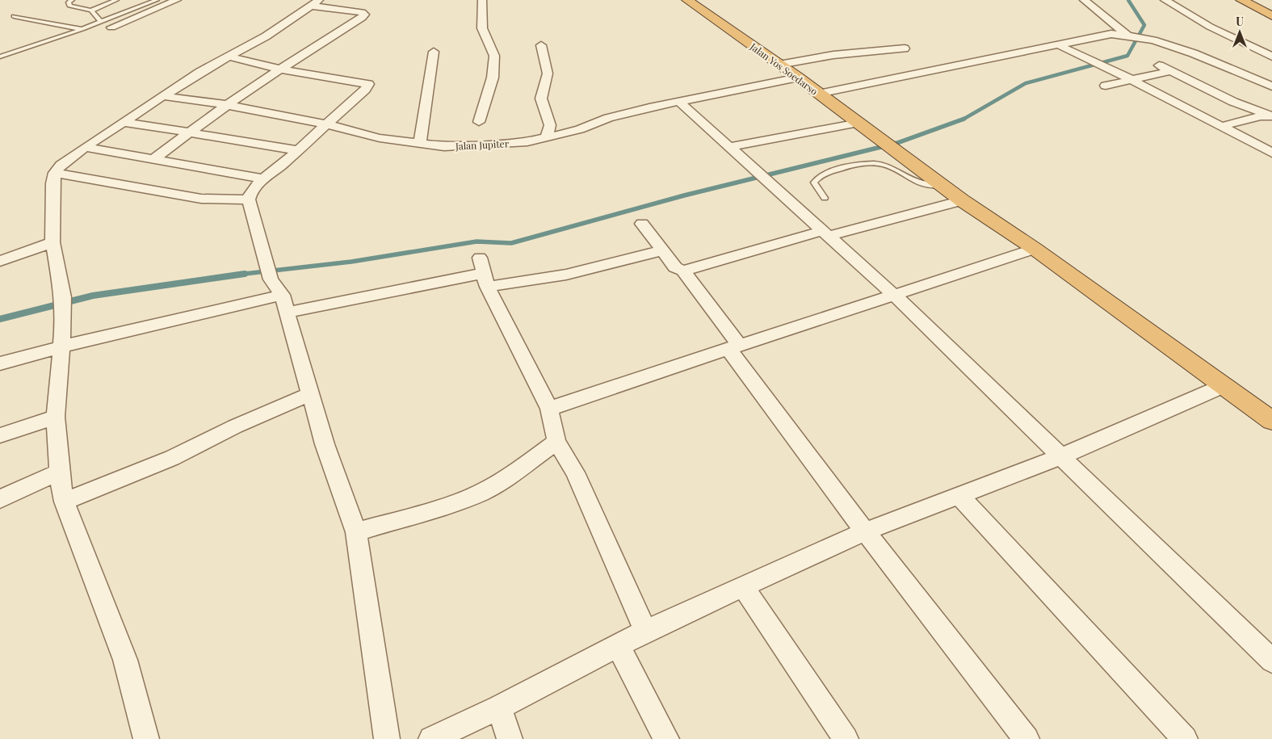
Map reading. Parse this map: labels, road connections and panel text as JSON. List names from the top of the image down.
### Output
{
  "streets": {
    "highway": ["Jalan Yos Soedarso"],
    "street": ["Jalan Jupiter"]
  },
  "crossings": [
    ["Jalan Yos Soedarso", "Jalan Jupiter"]
  ],
  "north": "top"
}
